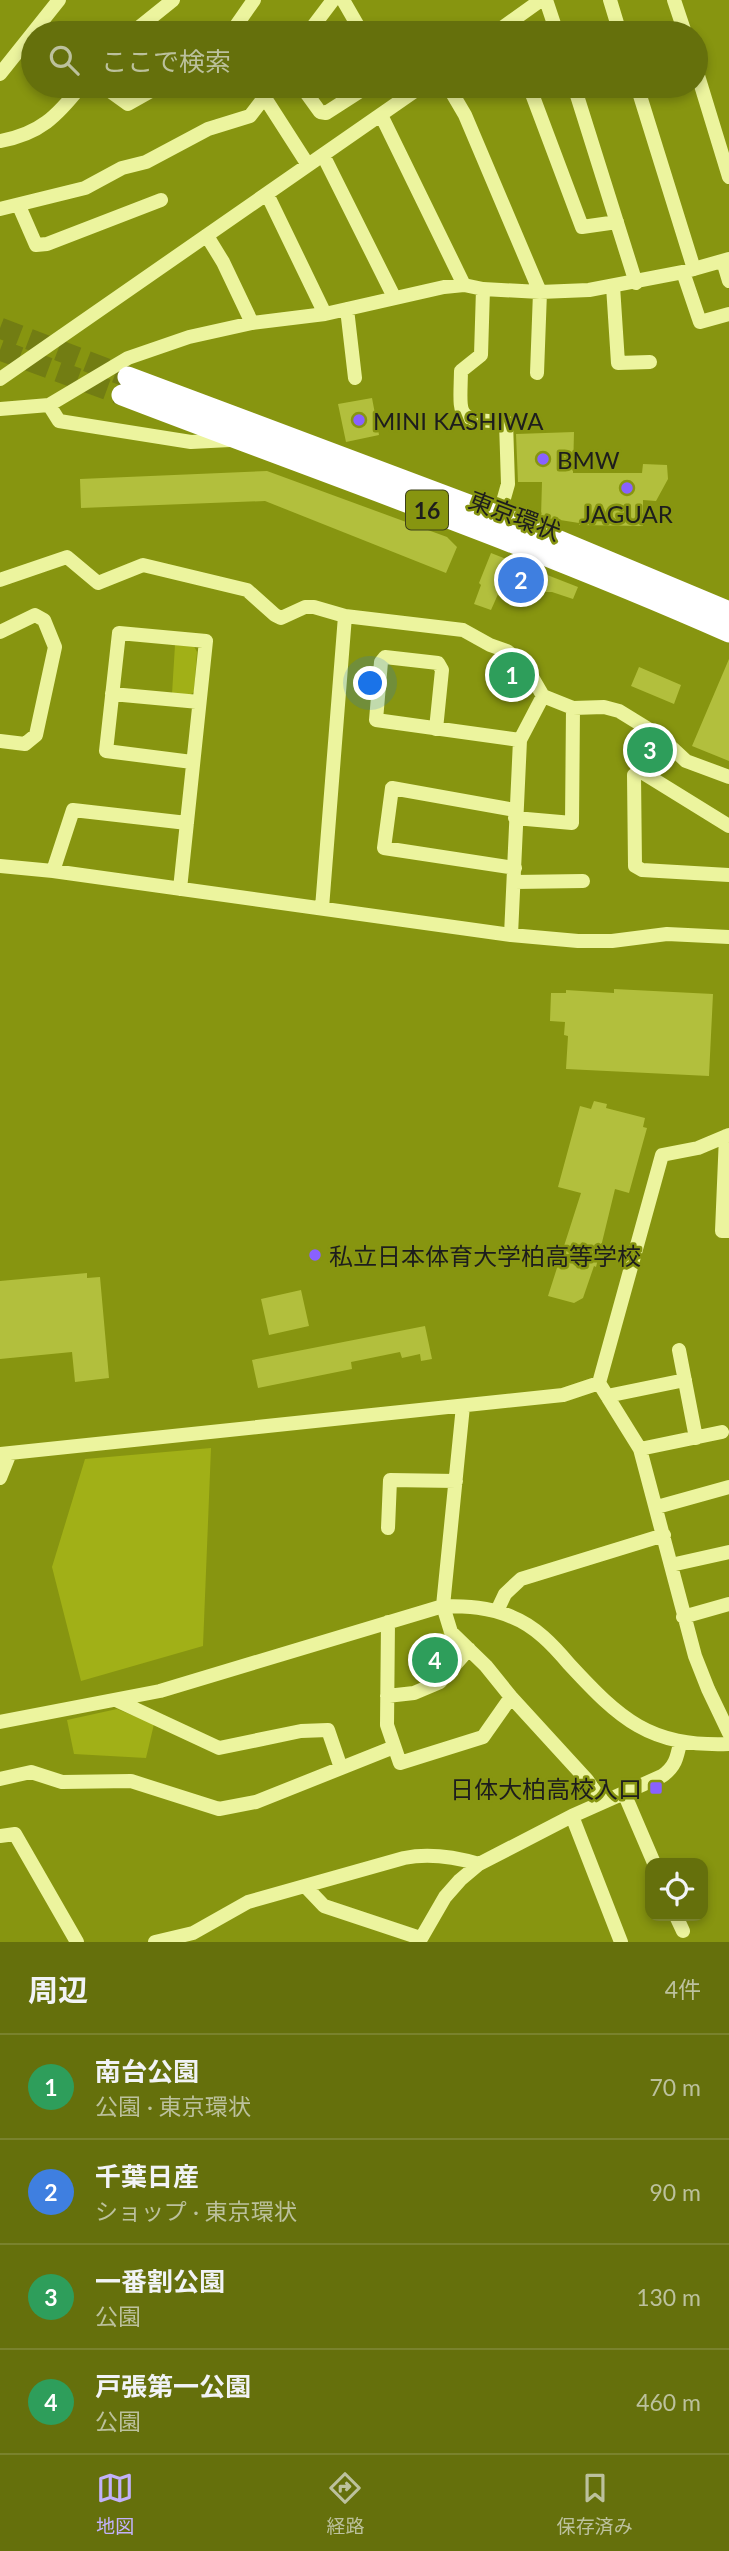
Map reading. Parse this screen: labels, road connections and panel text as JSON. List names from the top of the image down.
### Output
{
  "streets": {
    "highway": ["16", "東京環状"]
  },
  "places": {
    "other": [
      "MINI KASHIWA",
      "BMW",
      "JAGUAR",
      "私立日本体育大学柏高等学校"
    ],
    "transit": ["日体大柏高校入口"]
  },
  "page": {
    "search": "ここで検索",
    "pins": [
      "2",
      "1",
      "3",
      "4"
    ],
    "heading": ["周辺", "4件"],
    "list": [
      {
        "mark": "1",
        "name": "南台公園",
        "note": "公園 · 東京環状",
        "value": "70 m"
      },
      {
        "mark": "2",
        "name": "千葉日産",
        "note": "ショップ · 東京環状",
        "value": "90 m"
      },
      {
        "mark": "3",
        "name": "一番割公園",
        "note": "公園",
        "value": "130 m"
      },
      {
        "mark": "4",
        "name": "戸張第一公園",
        "note": "公園",
        "value": "460 m"
      }
    ],
    "nav": ["地図", "経路", "保存済み"]
  }
}
